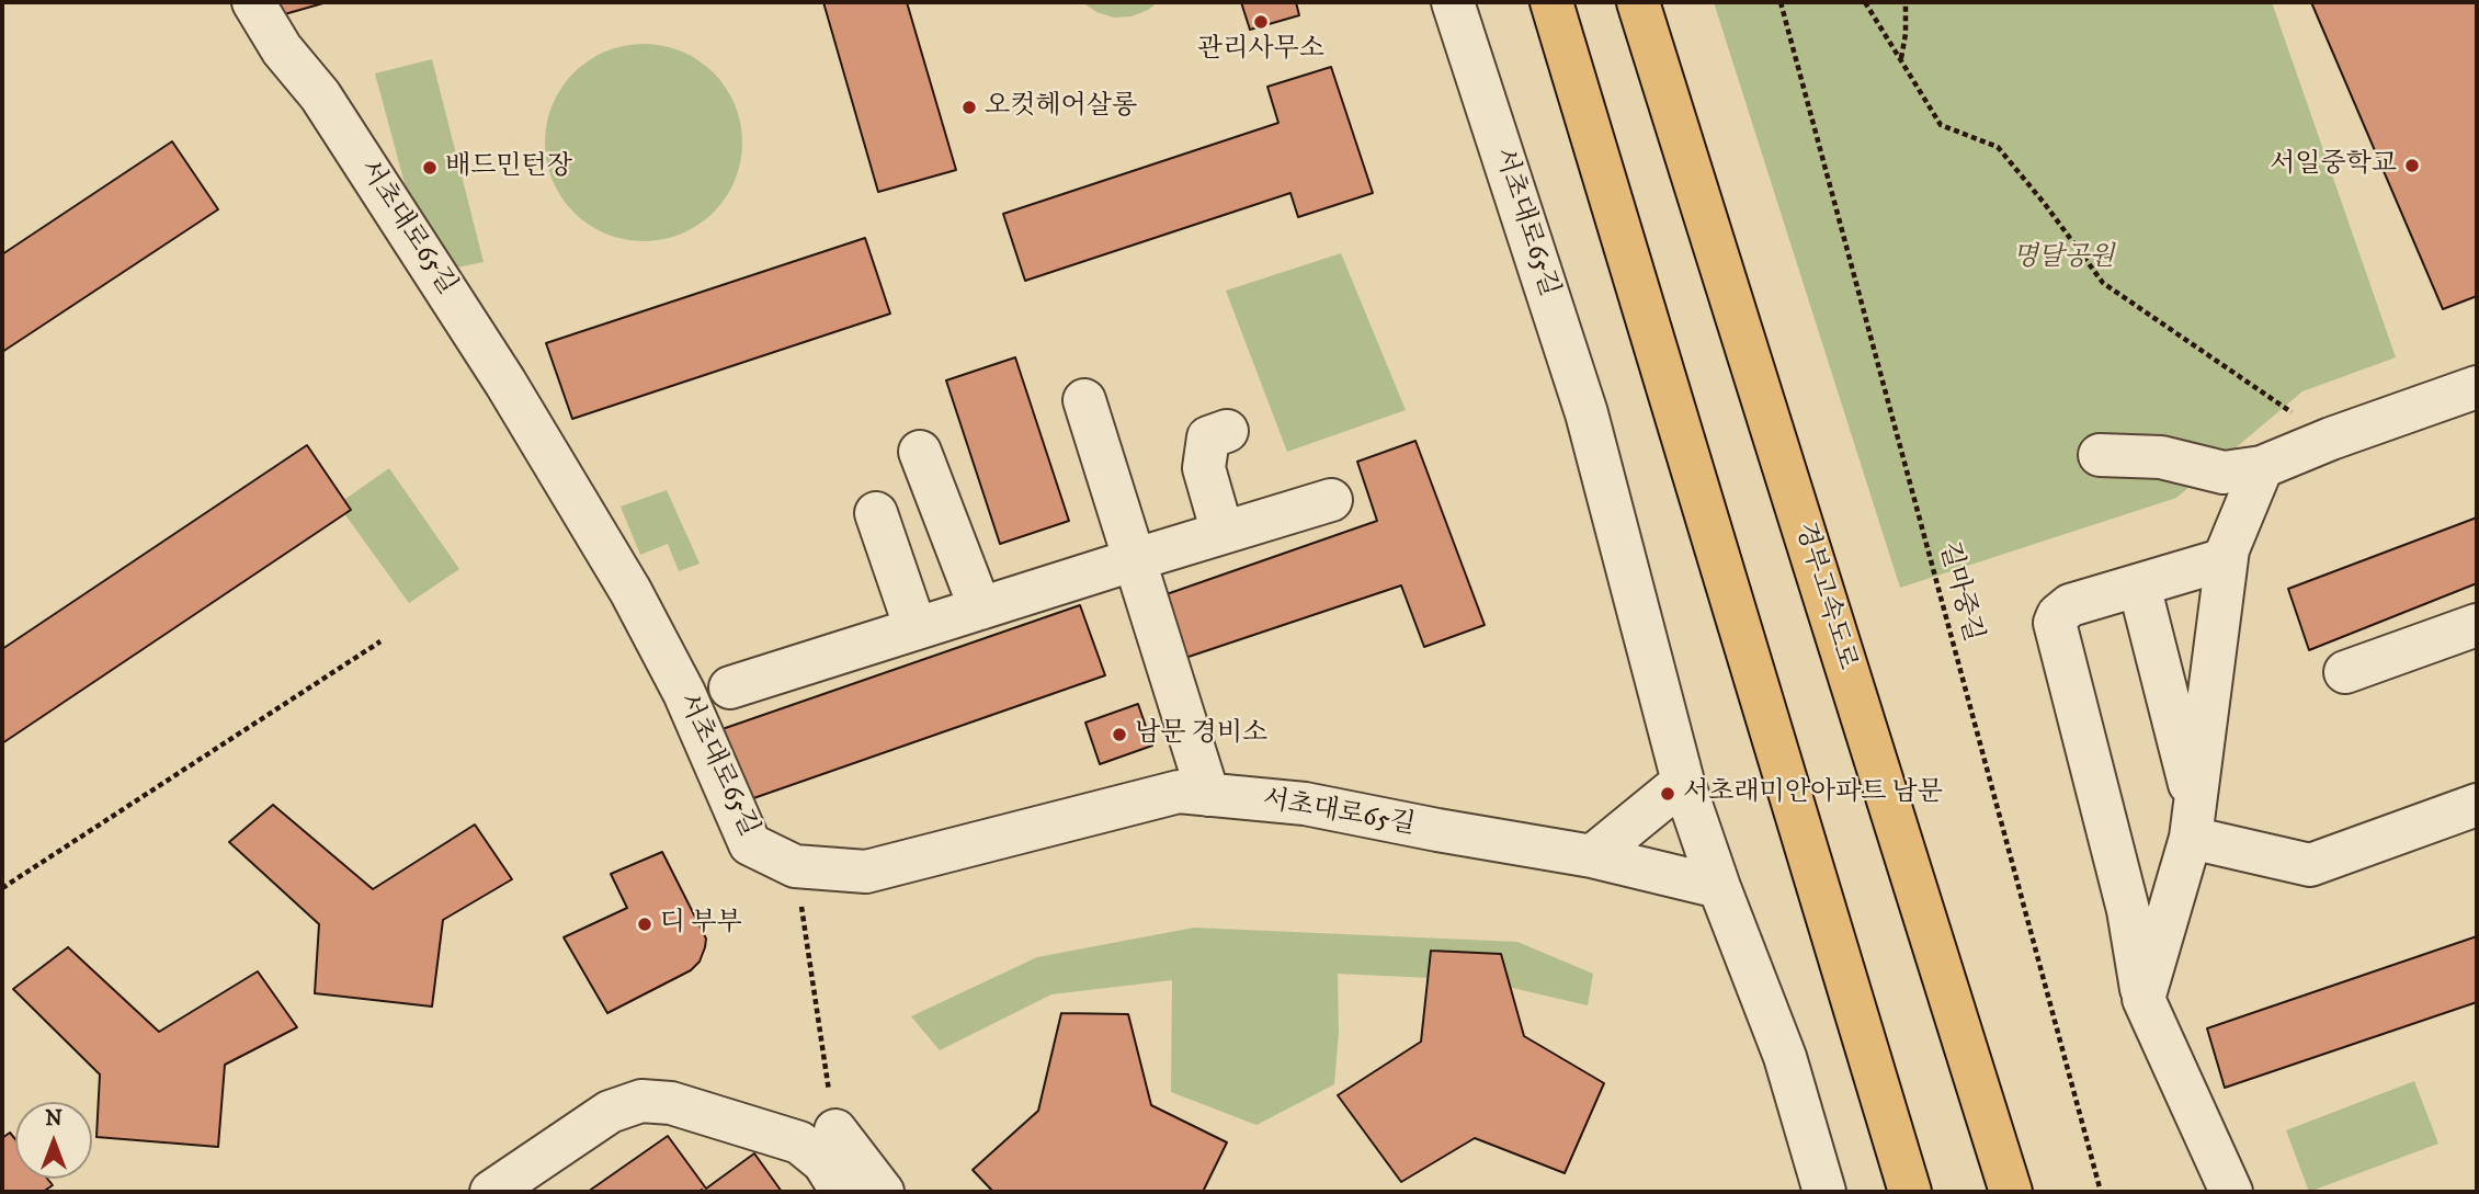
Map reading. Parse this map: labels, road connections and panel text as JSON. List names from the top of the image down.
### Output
{
  "streets": {
    "highway": ["경부고속도로"],
    "street": ["서초대로65길"],
    "path": ["길마중길"]
  },
  "parks": ["명달공원"],
  "places": [
    "관리사무소",
    "오컷헤어살롱",
    "서일중학교",
    "배드민턴장",
    "남문 경비소",
    "서초래미안아파트 남문",
    "디 부부"
  ],
  "north": "top"
}
